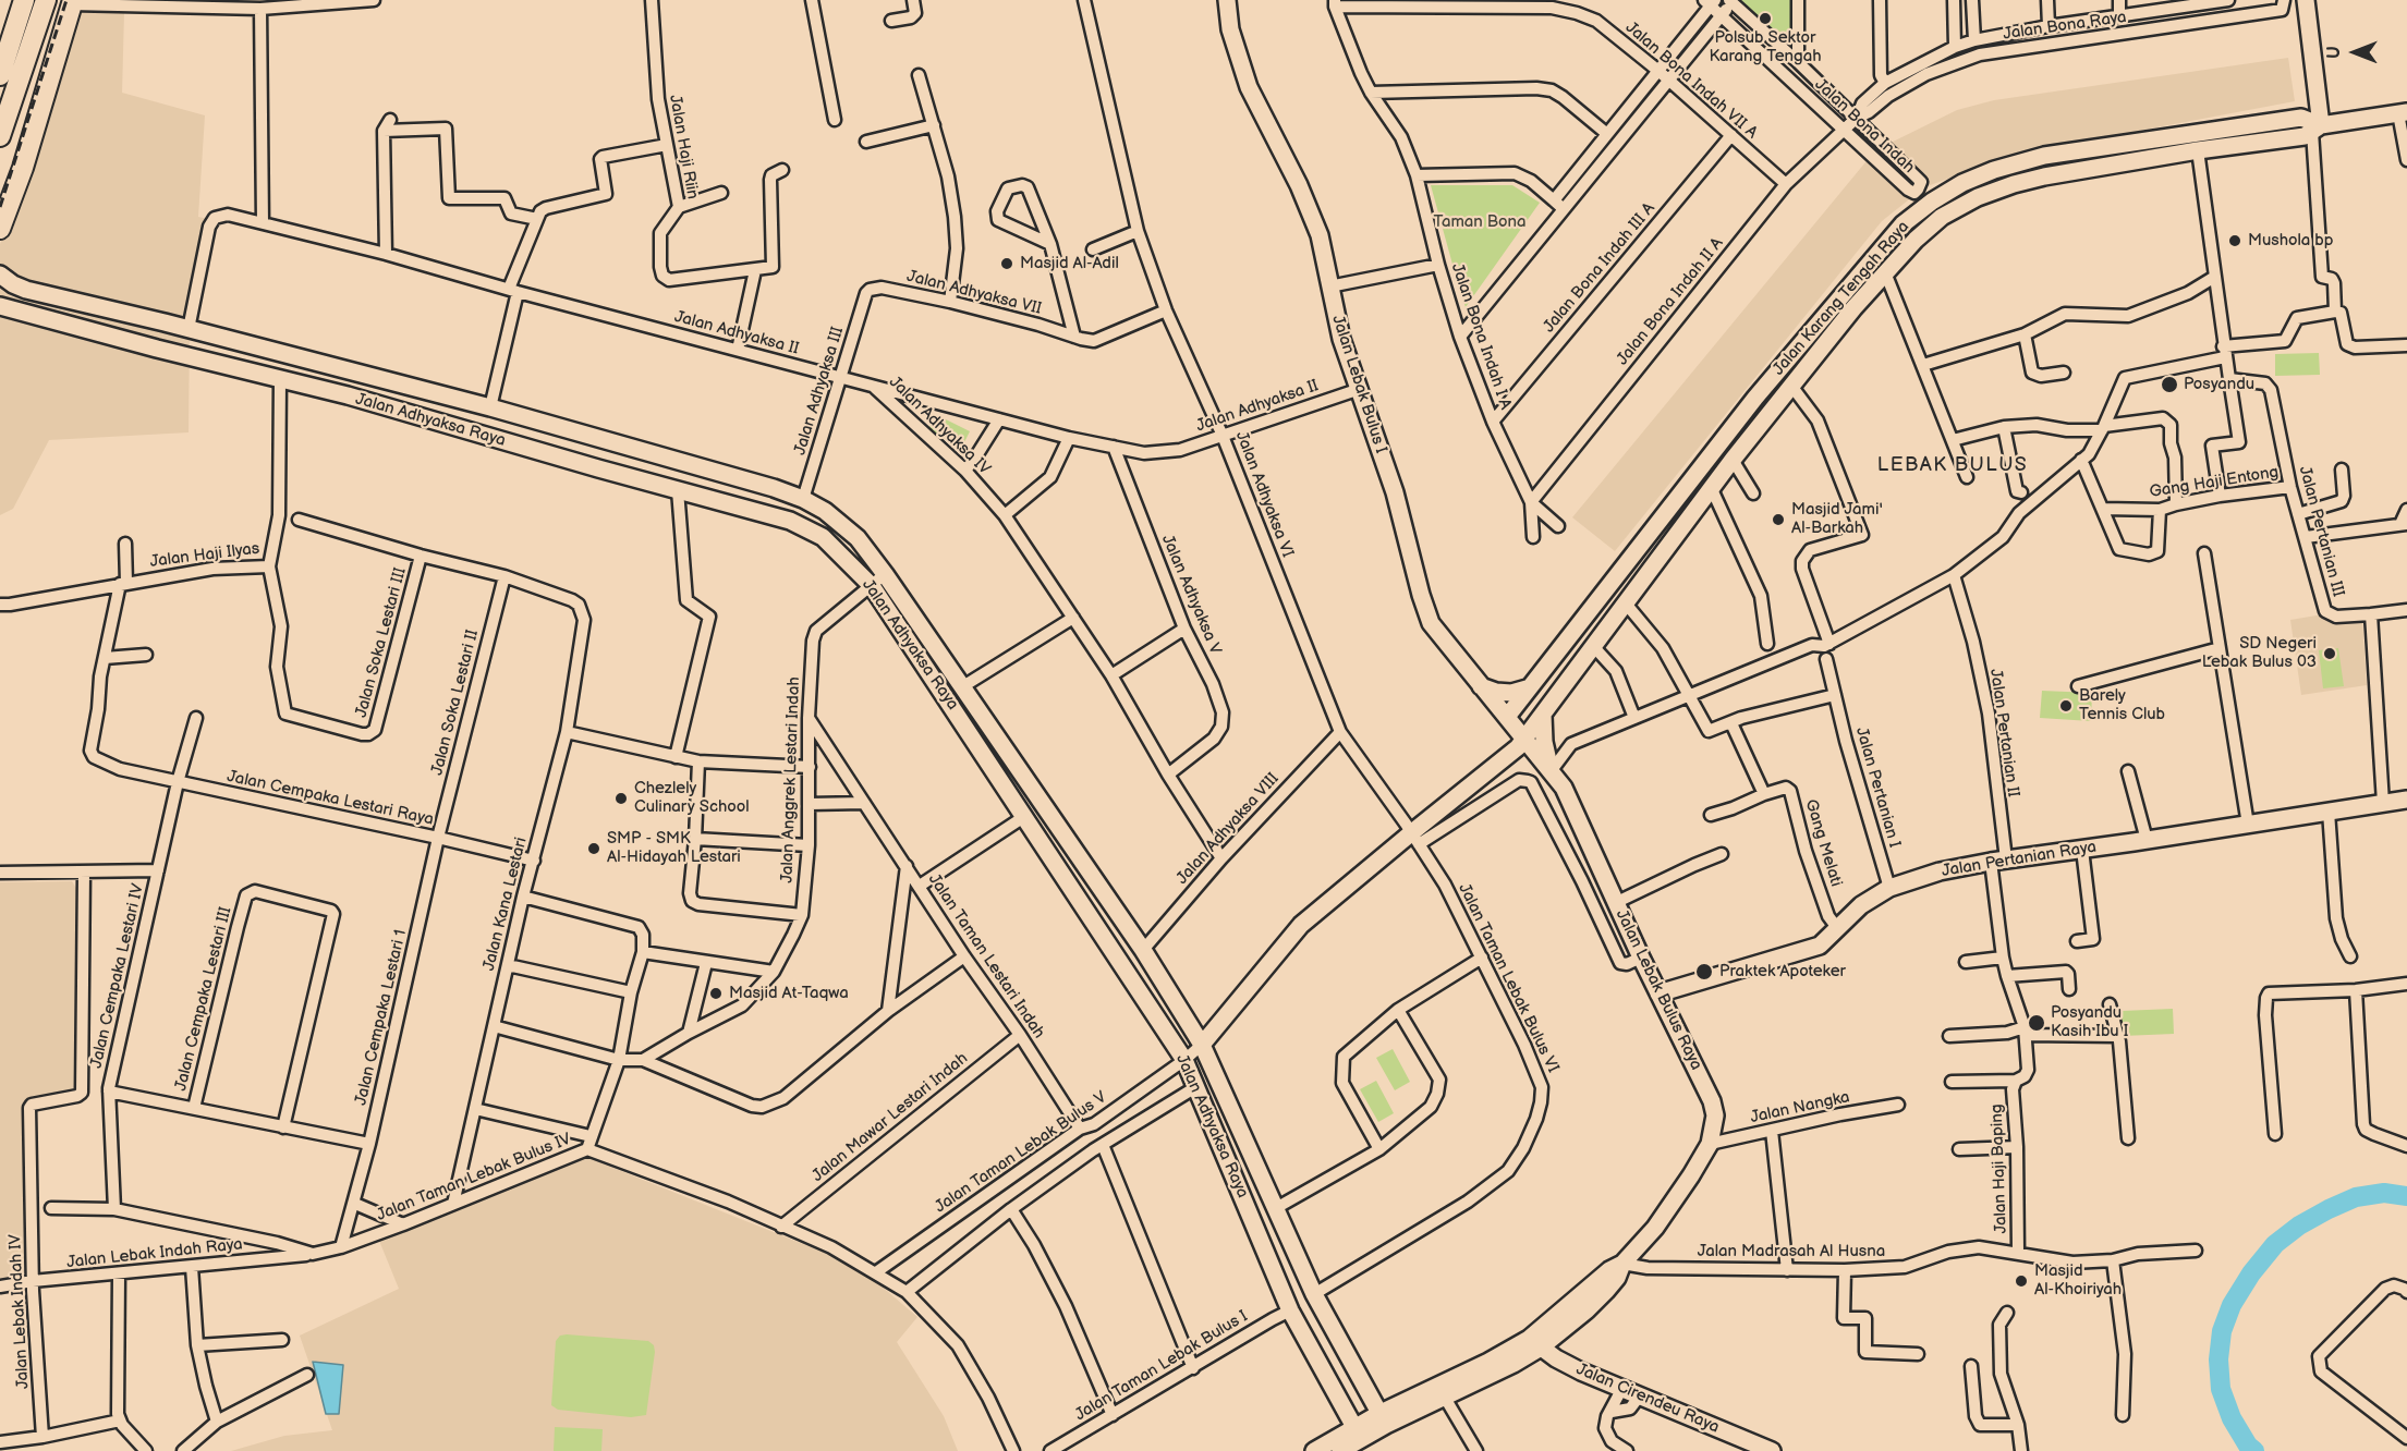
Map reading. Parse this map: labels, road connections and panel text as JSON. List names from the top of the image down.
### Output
{
  "streets": {
    "main road": [
      "Jalan Karang Tengah Raya",
      "Jalan Lebak Bulus I",
      "Jalan Adhyaksa Raya",
      "Jalan Pertanian Raya",
      "Jalan Lebak Bulus Raya",
      "Jalan Cirendeu Raya"
    ],
    "street": [
      "Jalan Bona Raya",
      "Jalan Bona Indah VII A",
      "Jalan Bona Indah",
      "Jalan Haji Riin",
      "Jalan Bona Indah III A",
      "Jalan Adhyaksa VII",
      "Jalan Bona Indah II A",
      "Jalan Adhyaksa II",
      "Jalan Bona Indah I A",
      "Jalan Adhyaksa III",
      "Jalan Adhyaksa IV",
      "Gang Haji Entong",
      "Jalan Adhyaksa VI",
      "Jalan Pertanian III",
      "Jalan Haji Ilyas",
      "Jalan Adhyaksa V",
      "Jalan Soka Lestari III",
      "Jalan Soka Lestari II",
      "Jalan Pertanian II",
      "Jalan Anggrek Lestari Indah",
      "Jalan Pertanian I",
      "Jalan Cempaka Lestari Raya",
      "Jalan Adhyaksa VIII",
      "Gang Melati",
      "Jalan Kana Lestari",
      "Jalan Taman Lestari Indah",
      "Jalan Cempaka Lestari IV",
      "Jalan Taman Lebak Bulus VI",
      "Jalan Cempaka Lestari III",
      "Jalan Cempaka Lestari 1",
      "Jalan Nangka",
      "Jalan Mawar Lestari Indah",
      "Jalan Taman Lebak Bulus V",
      "Jalan Haji Baping",
      "Jalan Taman Lebak Bulus IV",
      "Jalan Madrasah Al Husna",
      "Jalan Lebak Indah Raya",
      "Jalan Lebak Indah IV",
      "Jalan Taman Lebak Bulus I"
    ]
  },
  "crossings": [
    ["Jalan Bona Raya", "Jalan Bona Indah"],
    ["Jalan Bona Raya", "Jalan Bona Indah II A"],
    ["Jalan Bona Indah VII A", "Jalan Bona Indah III A"],
    ["Jalan Bona Indah VII A", "Jalan Bona Indah II A"],
    ["Jalan Bona Indah VII A", "Jalan Bona Indah I A"],
    ["Jalan Bona Indah", "Jalan Bona Indah II A"],
    ["Jalan Bona Indah III A", "Jalan Bona Indah I A"],
    ["Jalan Adhyaksa VII", "Jalan Adhyaksa III"],
    ["Jalan Adhyaksa VII", "Jalan Adhyaksa VI"],
    ["Jalan Karang Tengah Raya", "Jalan Lebak Bulus I"],
    ["Jalan Karang Tengah Raya", "Jalan Adhyaksa Raya"],
    ["Jalan Karang Tengah Raya", "Jalan Lebak Bulus Raya"],
    ["Jalan Bona Indah II A", "Jalan Bona Indah I A"],
    ["Jalan Adhyaksa II", "Jalan Lebak Bulus I"],
    ["Jalan Adhyaksa II", "Jalan Adhyaksa III"],
    ["Jalan Adhyaksa II", "Jalan Adhyaksa Raya"],
    ["Jalan Adhyaksa II", "Jalan Adhyaksa IV"],
    ["Jalan Adhyaksa II", "Jalan Adhyaksa VI"],
    ["Jalan Adhyaksa II", "Jalan Adhyaksa V"],
    ["Jalan Lebak Bulus I", "Jalan Lebak Bulus Raya"],
    ["Jalan Adhyaksa III", "Jalan Adhyaksa Raya"],
    ["Jalan Adhyaksa Raya", "Jalan Adhyaksa VI"],
    ["Jalan Adhyaksa Raya", "Jalan Haji Ilyas"],
    ["Jalan Adhyaksa Raya", "Jalan Anggrek Lestari Indah"],
    ["Jalan Adhyaksa Raya", "Jalan Adhyaksa VIII"],
    ["Jalan Adhyaksa Raya", "Jalan Taman Lebak Bulus VI"],
    ["Jalan Adhyaksa Raya", "Jalan Lebak Bulus Raya"],
    ["Jalan Adhyaksa Raya", "Jalan Taman Lebak Bulus V"],
    ["Jalan Adhyaksa Raya", "Jalan Taman Lebak Bulus I"],
    ["Jalan Adhyaksa IV", "Jalan Adhyaksa V"],
    ["Jalan Adhyaksa IV", "Jalan Adhyaksa VIII"],
    ["Gang Haji Entong", "Jalan Pertanian III"],
    ["Jalan Adhyaksa VI", "Jalan Adhyaksa VIII"],
    ["Jalan Adhyaksa VI", "Jalan Taman Lebak Bulus VI"],
    ["Jalan Haji Ilyas", "Jalan Soka Lestari III"],
    ["Jalan Soka Lestari II", "Jalan Cempaka Lestari Raya"],
    ["Jalan Soka Lestari II", "Jalan Kana Lestari"],
    ["Jalan Soka Lestari II", "Jalan Cempaka Lestari 1"],
    ["Jalan Pertanian II", "Jalan Pertanian Raya"],
    ["Jalan Pertanian II", "Jalan Haji Baping"],
    ["Jalan Anggrek Lestari Indah", "Jalan Taman Lestari Indah"],
    ["Jalan Pertanian I", "Jalan Pertanian Raya"],
    ["Jalan Cempaka Lestari Raya", "Jalan Kana Lestari"],
    ["Jalan Cempaka Lestari Raya", "Jalan Cempaka Lestari IV"],
    ["Jalan Cempaka Lestari Raya", "Jalan Cempaka Lestari 1"],
    ["Gang Melati", "Jalan Pertanian Raya"],
    ["Jalan Pertanian Raya", "Jalan Lebak Bulus Raya"],
    ["Jalan Pertanian Raya", "Jalan Haji Baping"],
    ["Jalan Kana Lestari", "Jalan Taman Lebak Bulus IV"],
    ["Jalan Taman Lestari Indah", "Jalan Mawar Lestari Indah"],
    ["Jalan Taman Lestari Indah", "Jalan Taman Lebak Bulus V"],
    ["Jalan Cempaka Lestari IV", "Jalan Lebak Indah IV"],
    ["Jalan Lebak Bulus Raya", "Jalan Nangka"],
    ["Jalan Lebak Bulus Raya", "Jalan Madrasah Al Husna"],
    ["Jalan Lebak Bulus Raya", "Jalan Cirendeu Raya"],
    ["Jalan Cempaka Lestari 1", "Jalan Taman Lebak Bulus IV"],
    ["Jalan Mawar Lestari Indah", "Jalan Taman Lebak Bulus IV"],
    ["Jalan Taman Lebak Bulus V", "Jalan Taman Lebak Bulus IV"],
    ["Jalan Haji Baping", "Jalan Madrasah Al Husna"],
    ["Jalan Taman Lebak Bulus IV", "Jalan Lebak Indah Raya"],
    ["Jalan Lebak Indah Raya", "Jalan Lebak Indah IV"]
  ],
  "districts": ["LEBAK BULUS"],
  "parks": ["Taman Bona"],
  "places": [
    "Polsub Sektor Karang Tengah",
    "Mushola bp",
    "Masjid Al-Adil",
    "Posyandu",
    "Masjid Jami' Al-Barkah",
    "SD Negeri Lebak Bulus 03",
    "Barely Tennis Club",
    "Chezlely Culinary School",
    "SMP - SMK Al-Hidayah Lestari",
    "Praktek Apoteker",
    "Masjid At-Taqwa",
    "Posyandu Kasih Ibu I",
    "Masjid Al-Khoiriyah"
  ],
  "north": "left"
}
